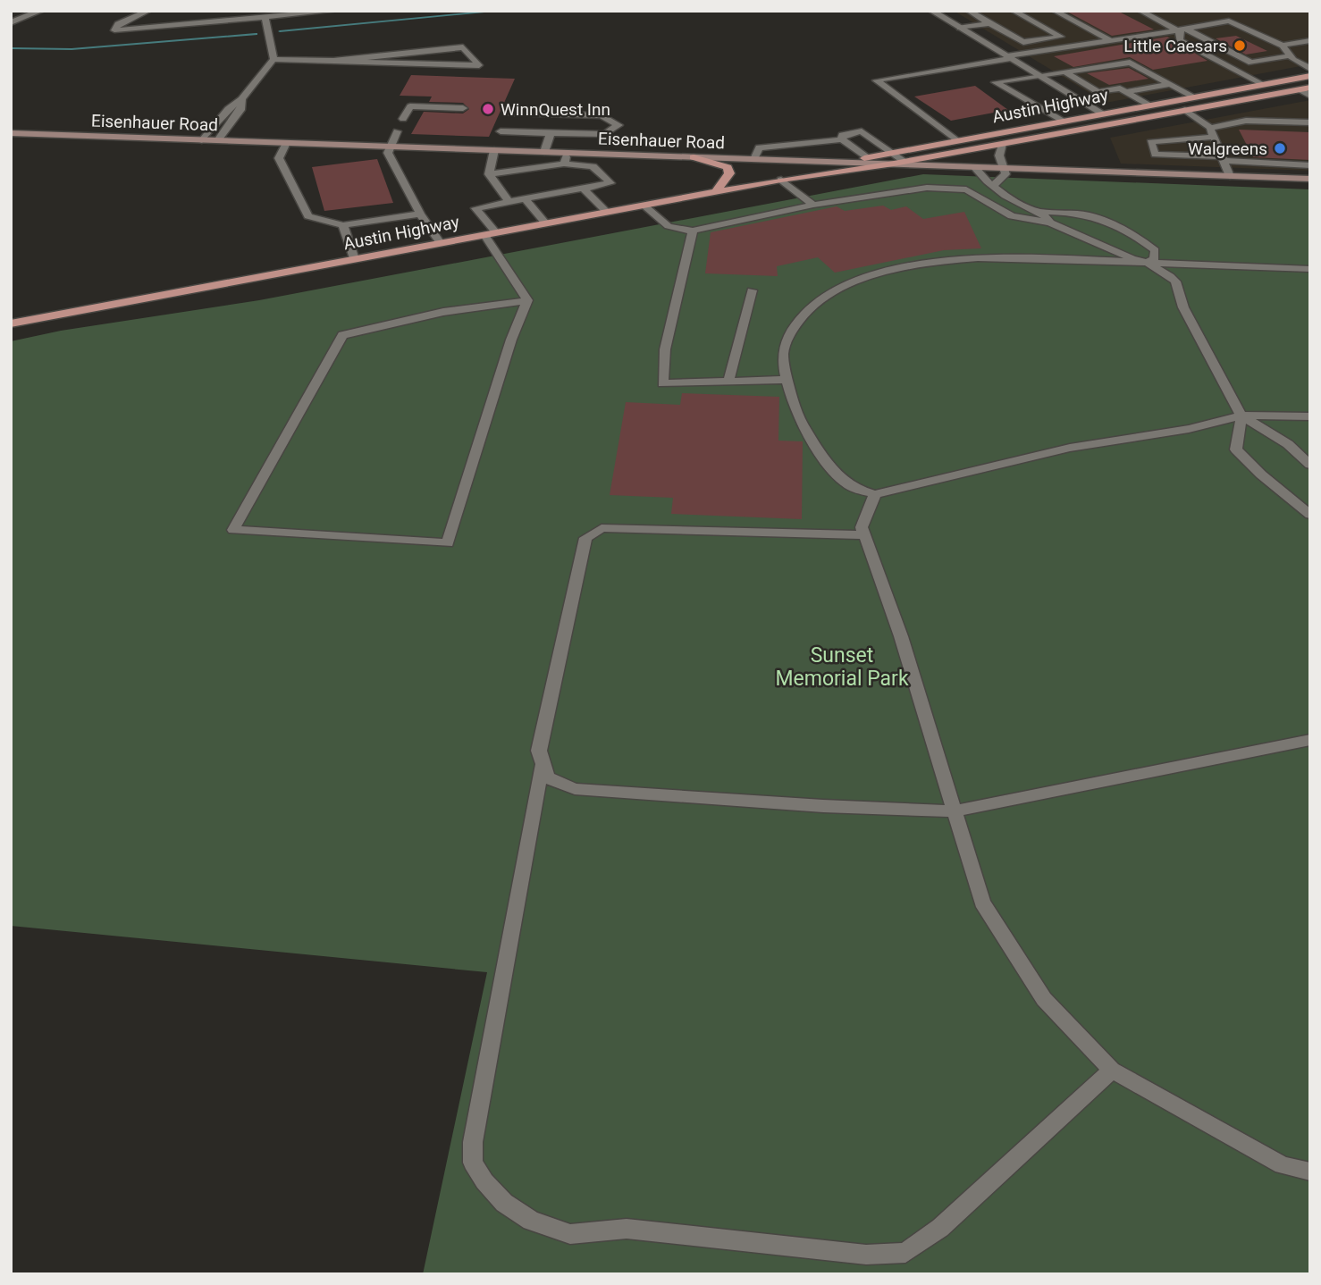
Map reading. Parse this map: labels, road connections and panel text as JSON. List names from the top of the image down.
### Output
{
  "streets": {
    "main road": ["Austin Highway", "Eisenhauer Road"]
  },
  "crossings": [
    ["Austin Highway", "Eisenhauer Road"]
  ],
  "parks": ["Sunset Memorial Park"],
  "places": ["Little Caesars", "WinnQuest Inn", "Walgreens"]
}
